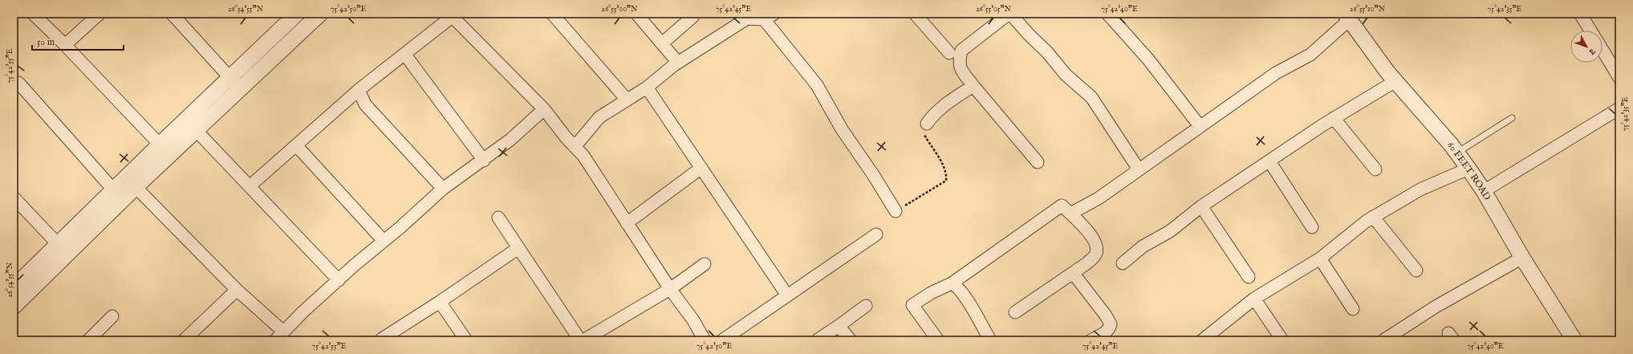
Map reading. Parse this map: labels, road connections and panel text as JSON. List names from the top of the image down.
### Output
{
  "streets": {
    "street": ["60 FEET ROAD"]
  },
  "scale_bar": "50 m",
  "north": "bottom right",
  "coordinates": [
    "26°54'55\"N",
    "75°42'50\"E",
    "26°55'00\"N",
    "75°42'45\"E",
    "26°55'05\"N",
    "75°42'40\"E",
    "26°55'10\"N",
    "75°42'35\"E",
    "75°42'55\"E"
  ]
}
